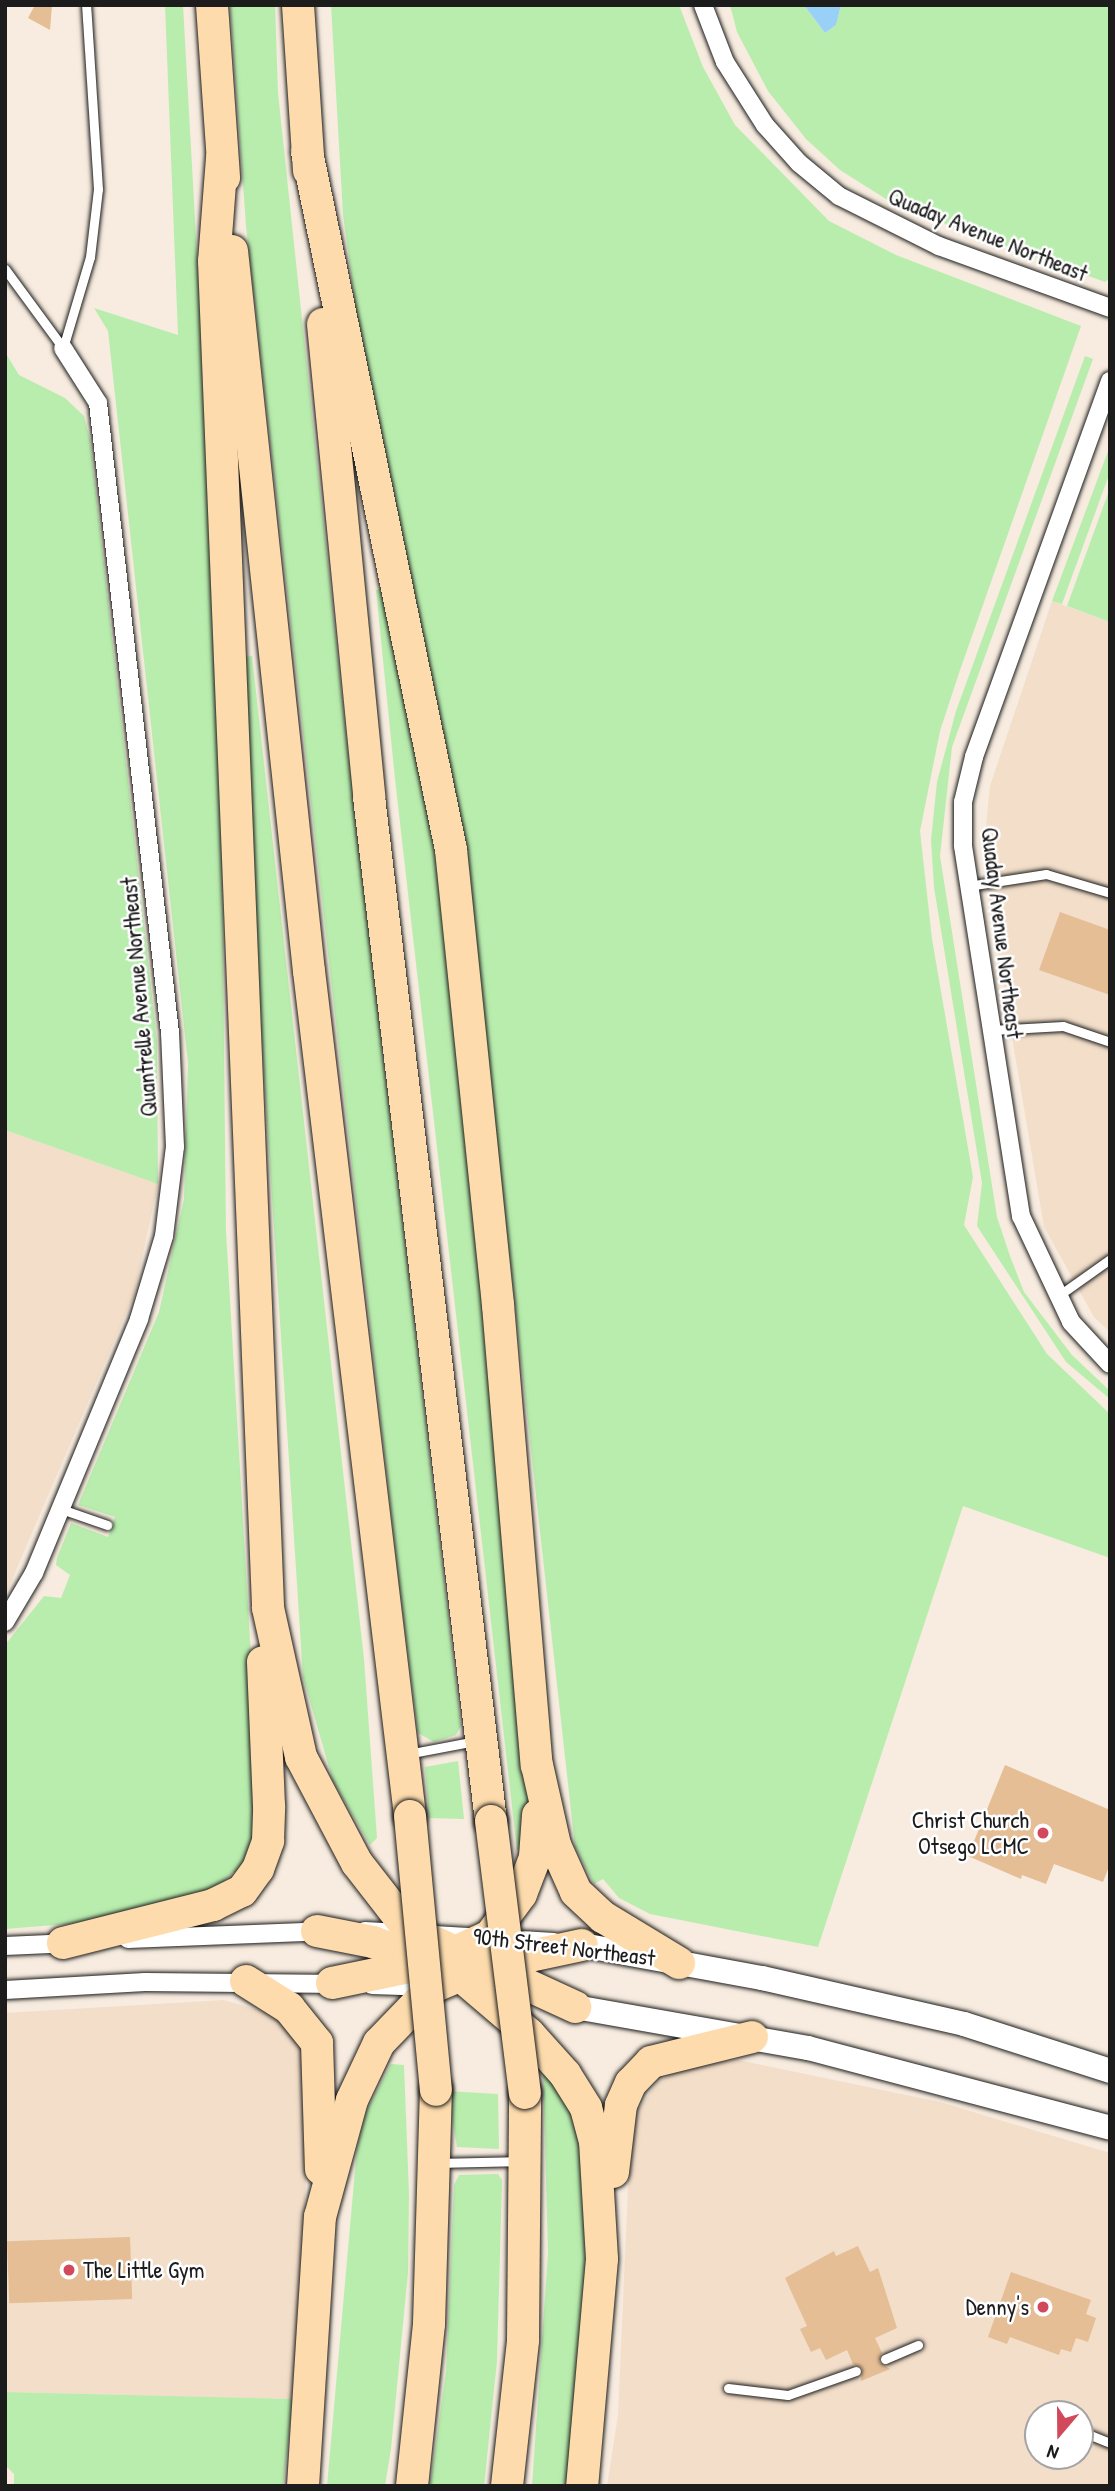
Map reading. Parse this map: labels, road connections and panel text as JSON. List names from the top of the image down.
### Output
{
  "streets": {
    "main road": ["90th Street Northeast"],
    "street": ["Quaday Avenue Northeast", "Quantrelle Avenue Northeast"]
  },
  "places": ["Christ Church Otsego LCMC", "The Little Gym", "Denny's"],
  "north": "bottom"
}
